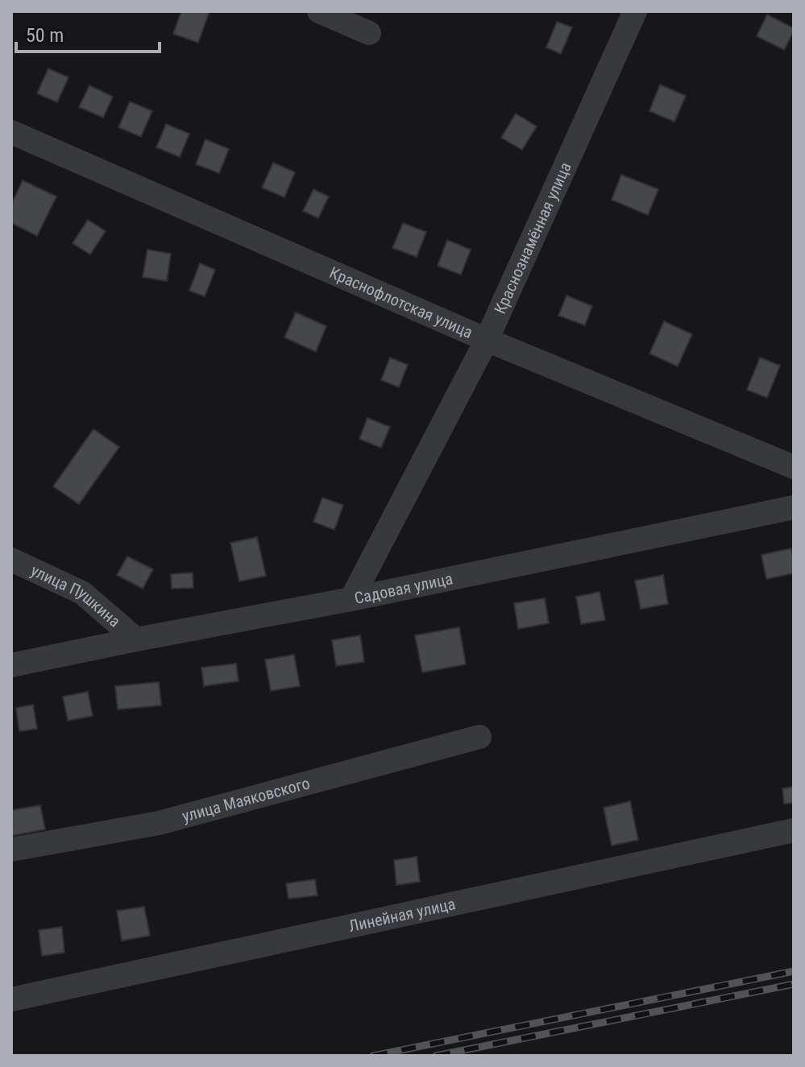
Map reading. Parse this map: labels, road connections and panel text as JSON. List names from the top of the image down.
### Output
{
  "streets": {
    "street": [
      "Краснознамённая улица",
      "Краснофлотская улица",
      "Садовая улица",
      "улица Пушкина",
      "улица Маяковского",
      "Линейная улица"
    ]
  },
  "crossings": [
    ["Краснознамённая улица", "Краснофлотская улица"],
    ["Краснознамённая улица", "Садовая улица"],
    ["Садовая улица", "улица Пушкина"]
  ],
  "scale_bar": "50 m"
}
